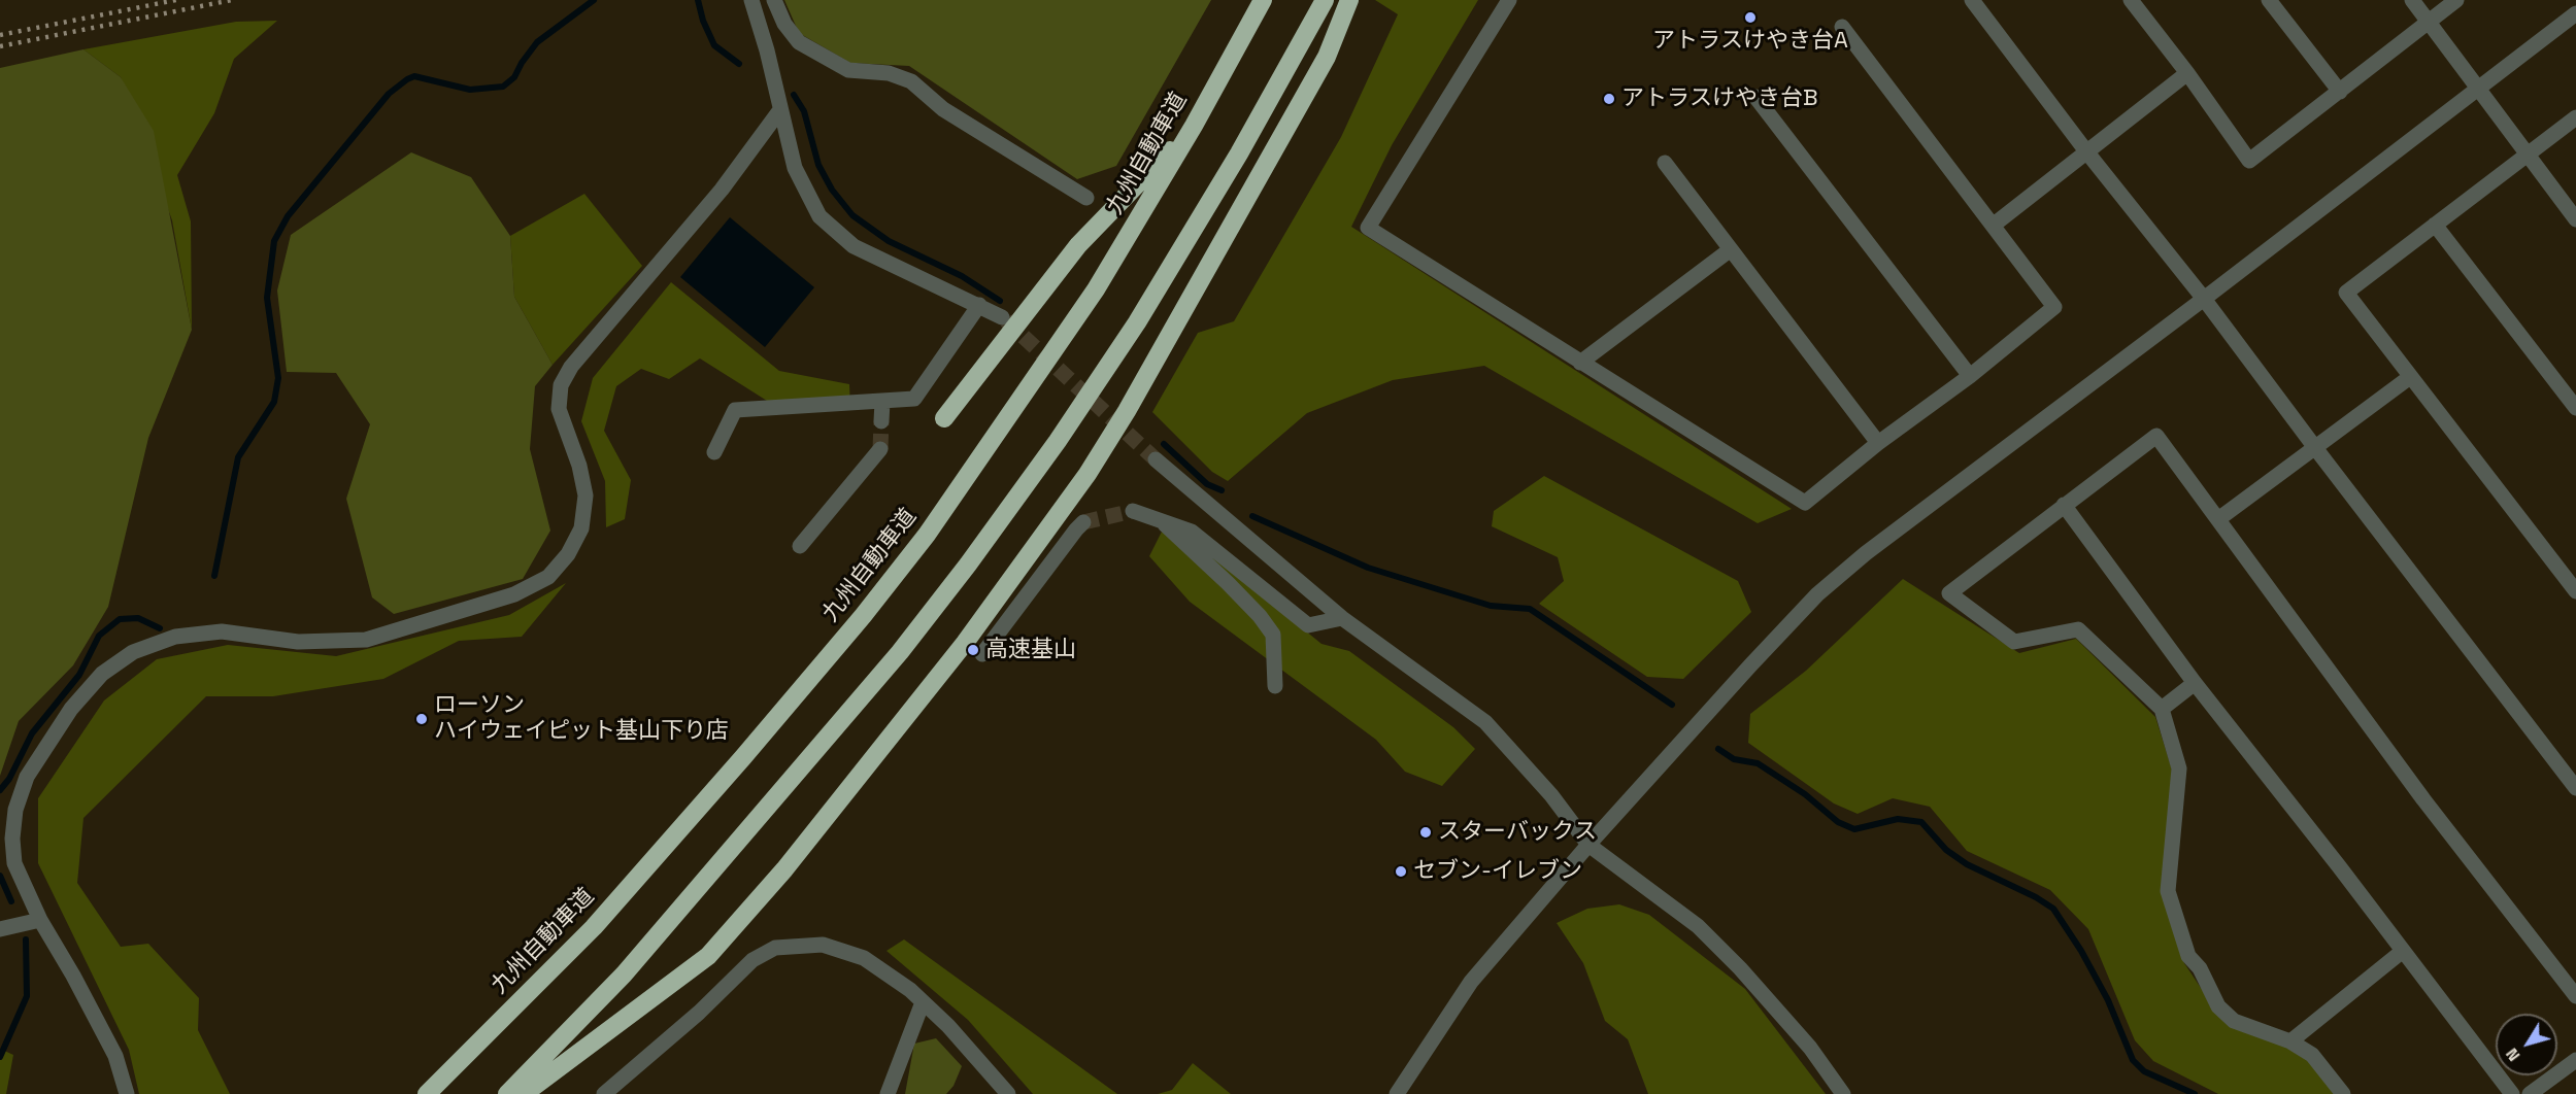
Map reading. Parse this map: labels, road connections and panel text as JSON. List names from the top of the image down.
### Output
{
  "streets": {
    "highway": ["九州自動車道"]
  },
  "places": [
    "アトラスけやき台A",
    "アトラスけやき台B",
    "高速基山",
    "ローソン ハイウェイピット基山下り店",
    "スターバックス",
    "セブン-イレブン"
  ],
  "north": "bottom left"
}
